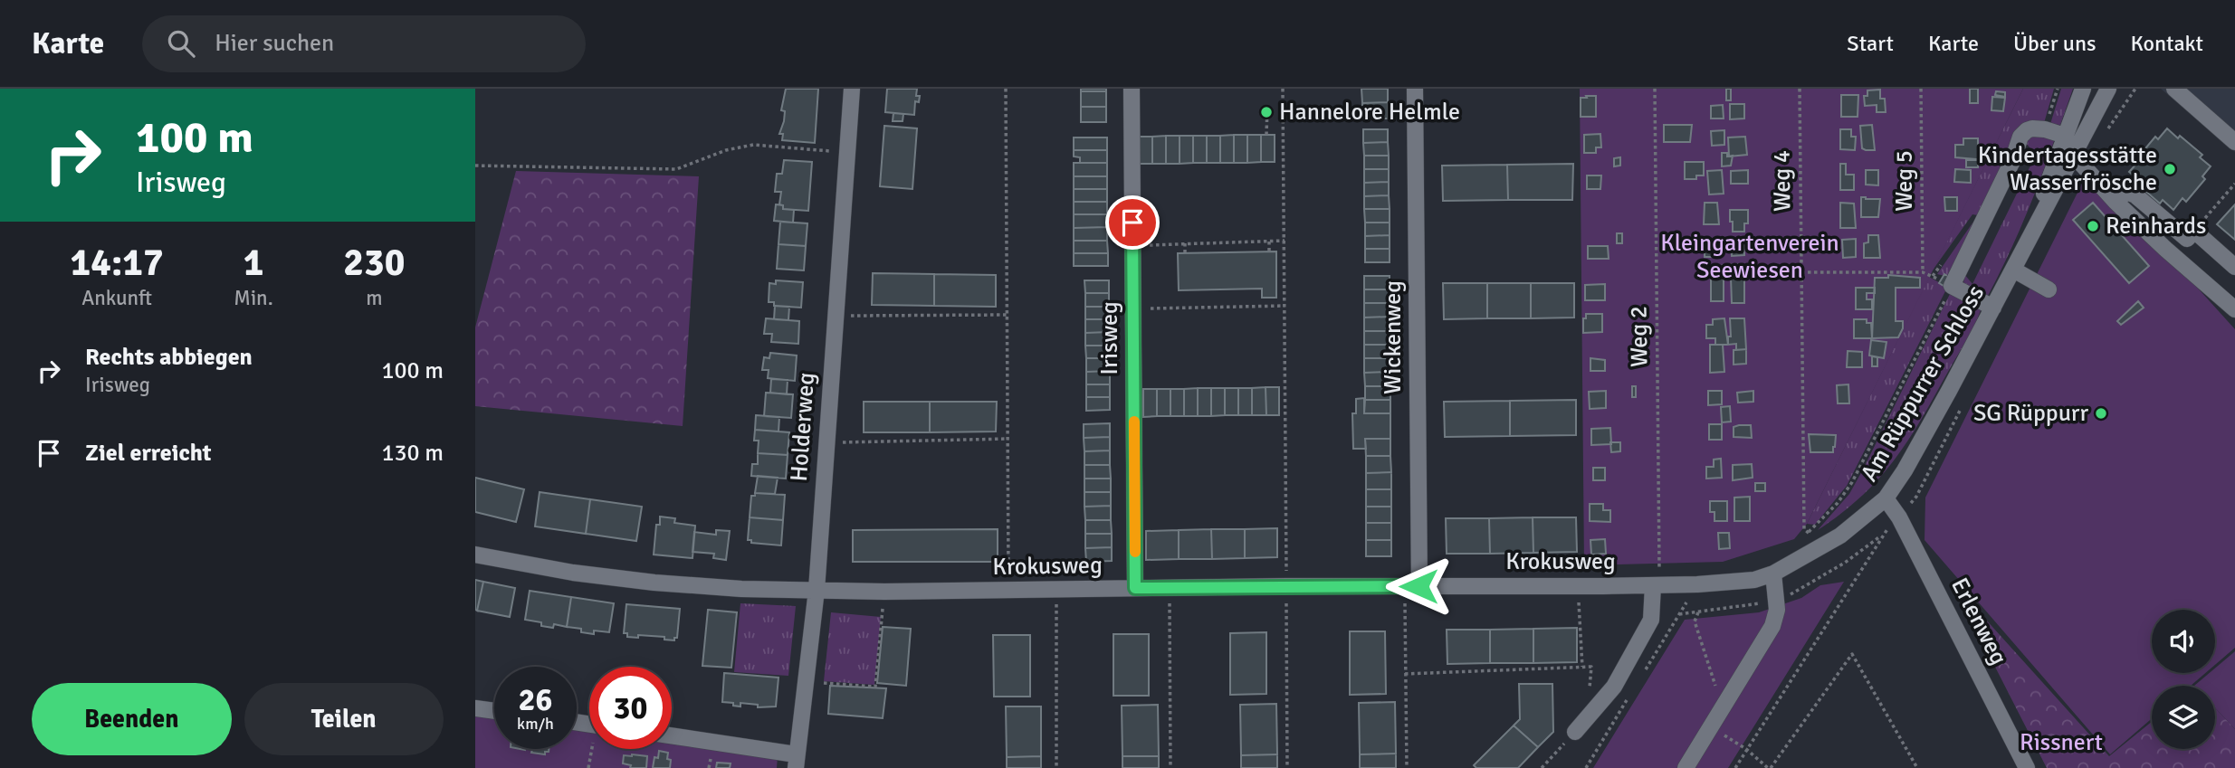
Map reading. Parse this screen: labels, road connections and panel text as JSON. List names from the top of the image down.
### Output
{
  "streets": {
    "street": [
      "Wickenweg",
      "Irisweg",
      "Am Rüppurrer Schloss",
      "Holderweg",
      "Krokusweg",
      "Erlenweg"
    ],
    "path": ["Weg 4", "Weg 5", "Weg 2"]
  },
  "crossings": [
    ["Weg 2", "Krokusweg"],
    ["Wickenweg", "Krokusweg"],
    ["Irisweg", "Krokusweg"],
    ["Am Rüppurrer Schloss", "Krokusweg"],
    ["Am Rüppurrer Schloss", "Erlenweg"],
    ["Holderweg", "Krokusweg"]
  ],
  "parks": ["Kleingartenverein Seewiesen", "Rissnert"],
  "places": [
    "Hannelore Helmle",
    "Kindertagesstätte Wasserfrösche",
    "Reinhards",
    "SG Rüppurr"
  ],
  "page": {
    "header": "Karte",
    "search": "Hier suchen",
    "nav": [
      "Start",
      "Karte",
      "Über uns",
      "Kontakt"
    ],
    "turn": ["100 m", "Irisweg"],
    "eta": [
      "14:17",
      "Ankunft",
      "1",
      "Min.",
      "230",
      "m"
    ],
    "list": [
      {
        "name": "Rechts abbiegen",
        "note": "Irisweg",
        "value": "100 m"
      },
      {
        "name": "Ziel erreicht",
        "value": "130 m"
      }
    ],
    "speed": "26 km/h",
    "limit": "30",
    "buttons": ["Beenden", "Teilen"]
  }
}
